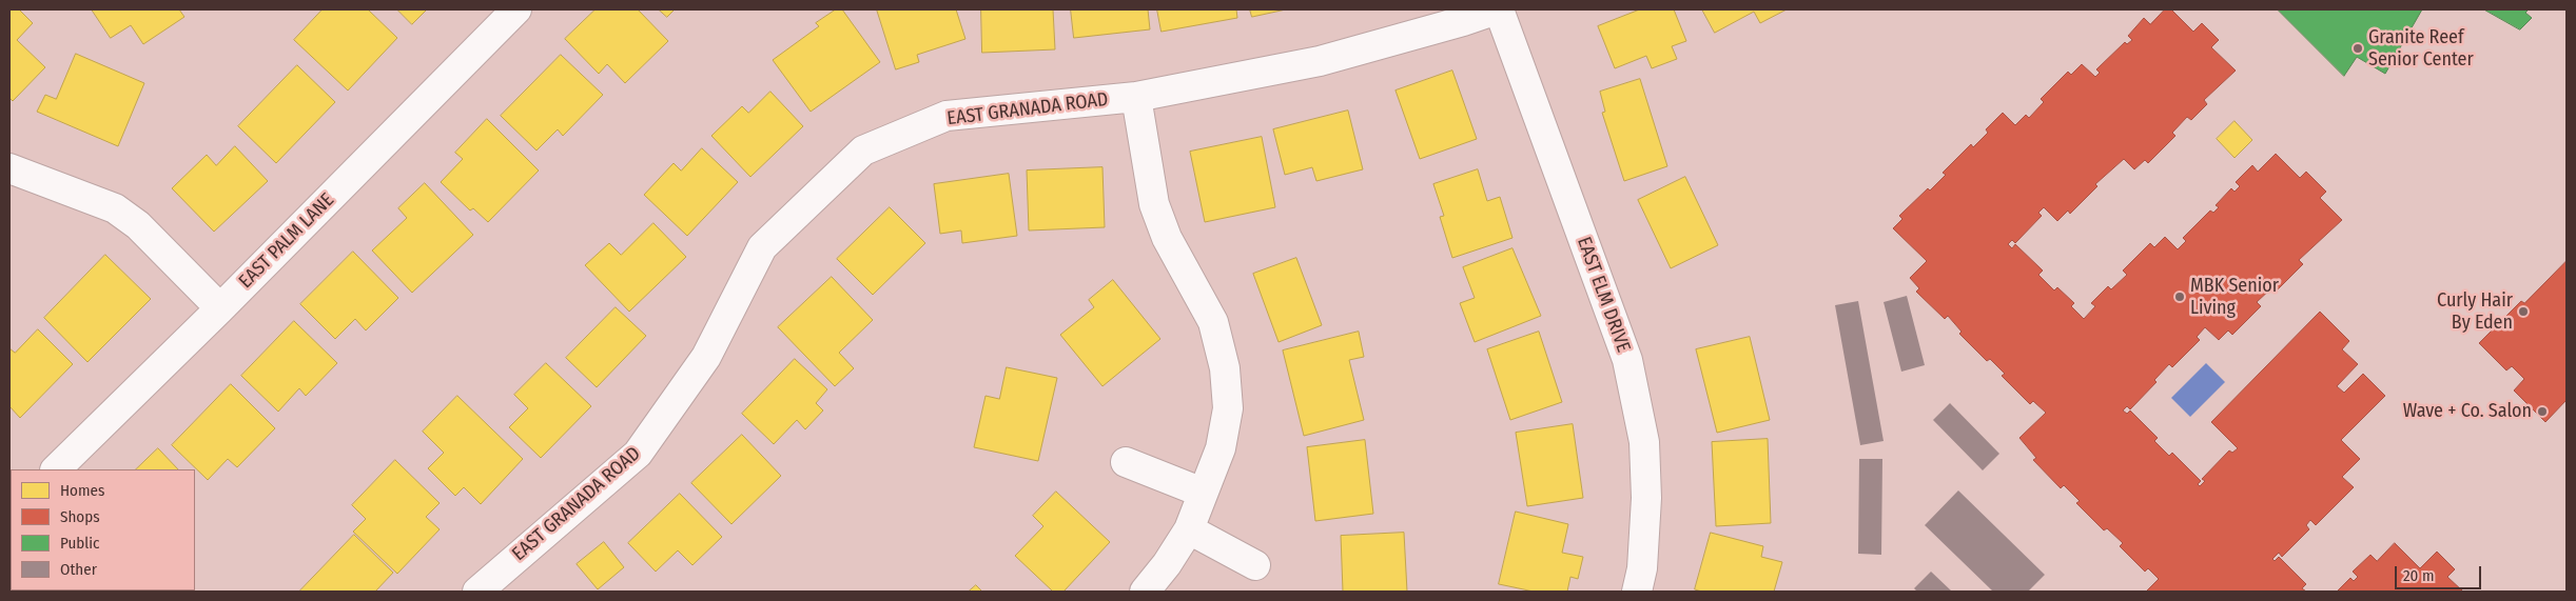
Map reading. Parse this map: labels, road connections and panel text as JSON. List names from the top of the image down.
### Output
{
  "streets": {
    "street": ["EAST GRANADA ROAD", "EAST PALM LANE", "EAST ELM DRIVE"]
  },
  "crossings": [
    ["EAST GRANADA ROAD", "EAST ELM DRIVE"]
  ],
  "places": [
    "Granite Reef Senior Center",
    "MBK Senior Living",
    "Curly Hair By Eden",
    "Wave + Co. Salon"
  ],
  "legend": [
    "Homes",
    "Shops",
    "Public",
    "Other"
  ],
  "scale_bar": "20 m"
}
